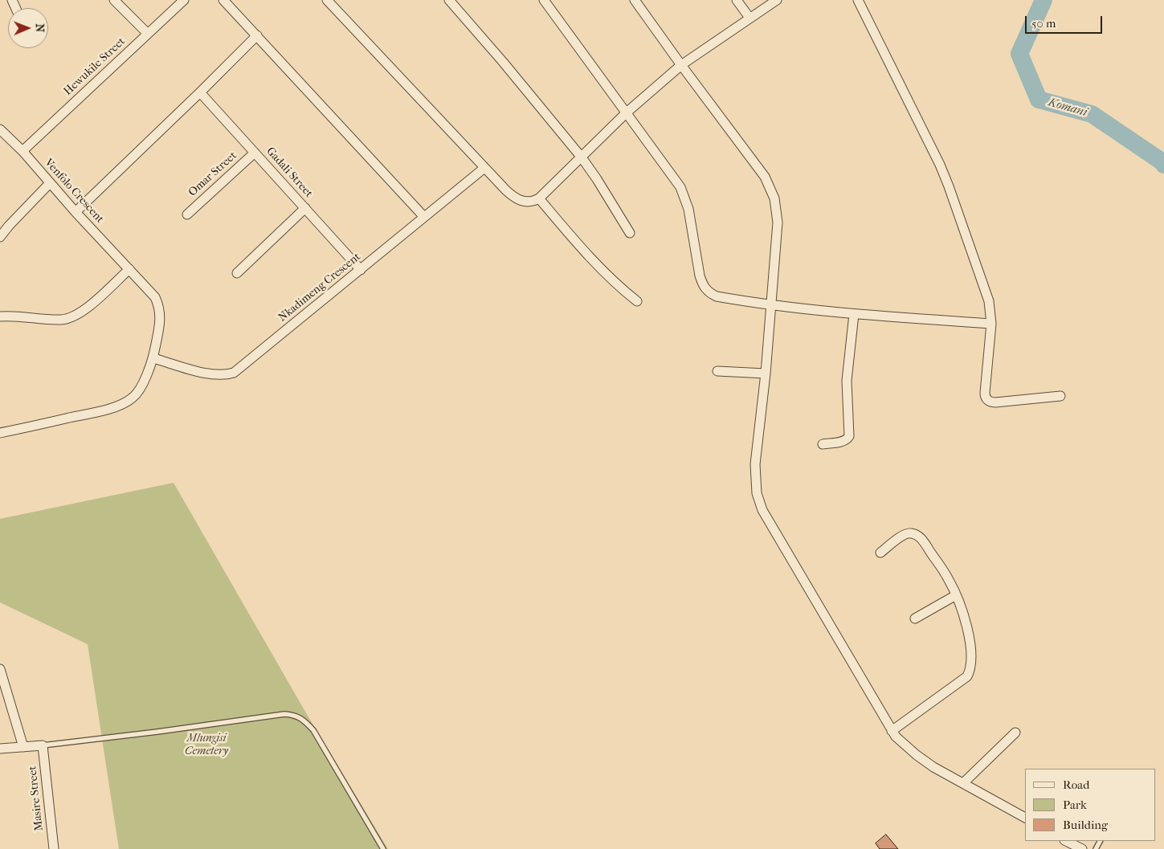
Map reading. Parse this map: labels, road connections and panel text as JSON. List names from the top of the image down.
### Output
{
  "streets": {
    "street": [
      "Hewukile Street",
      "Gadali Street",
      "Omar Street",
      "Venfolo Crescent",
      "Nkadimeng Crescent",
      "Masire Street"
    ]
  },
  "crossings": [
    ["Hewukile Street", "Venfolo Crescent"],
    ["Gadali Street", "Omar Street"],
    ["Gadali Street", "Nkadimeng Crescent"],
    ["Venfolo Crescent", "Nkadimeng Crescent"]
  ],
  "water": ["Komani"],
  "parks": ["Mlungisi Cemetery"],
  "legend": ["Road", "Park", "Building"],
  "scale_bar": "50 m",
  "north": "right"
}
